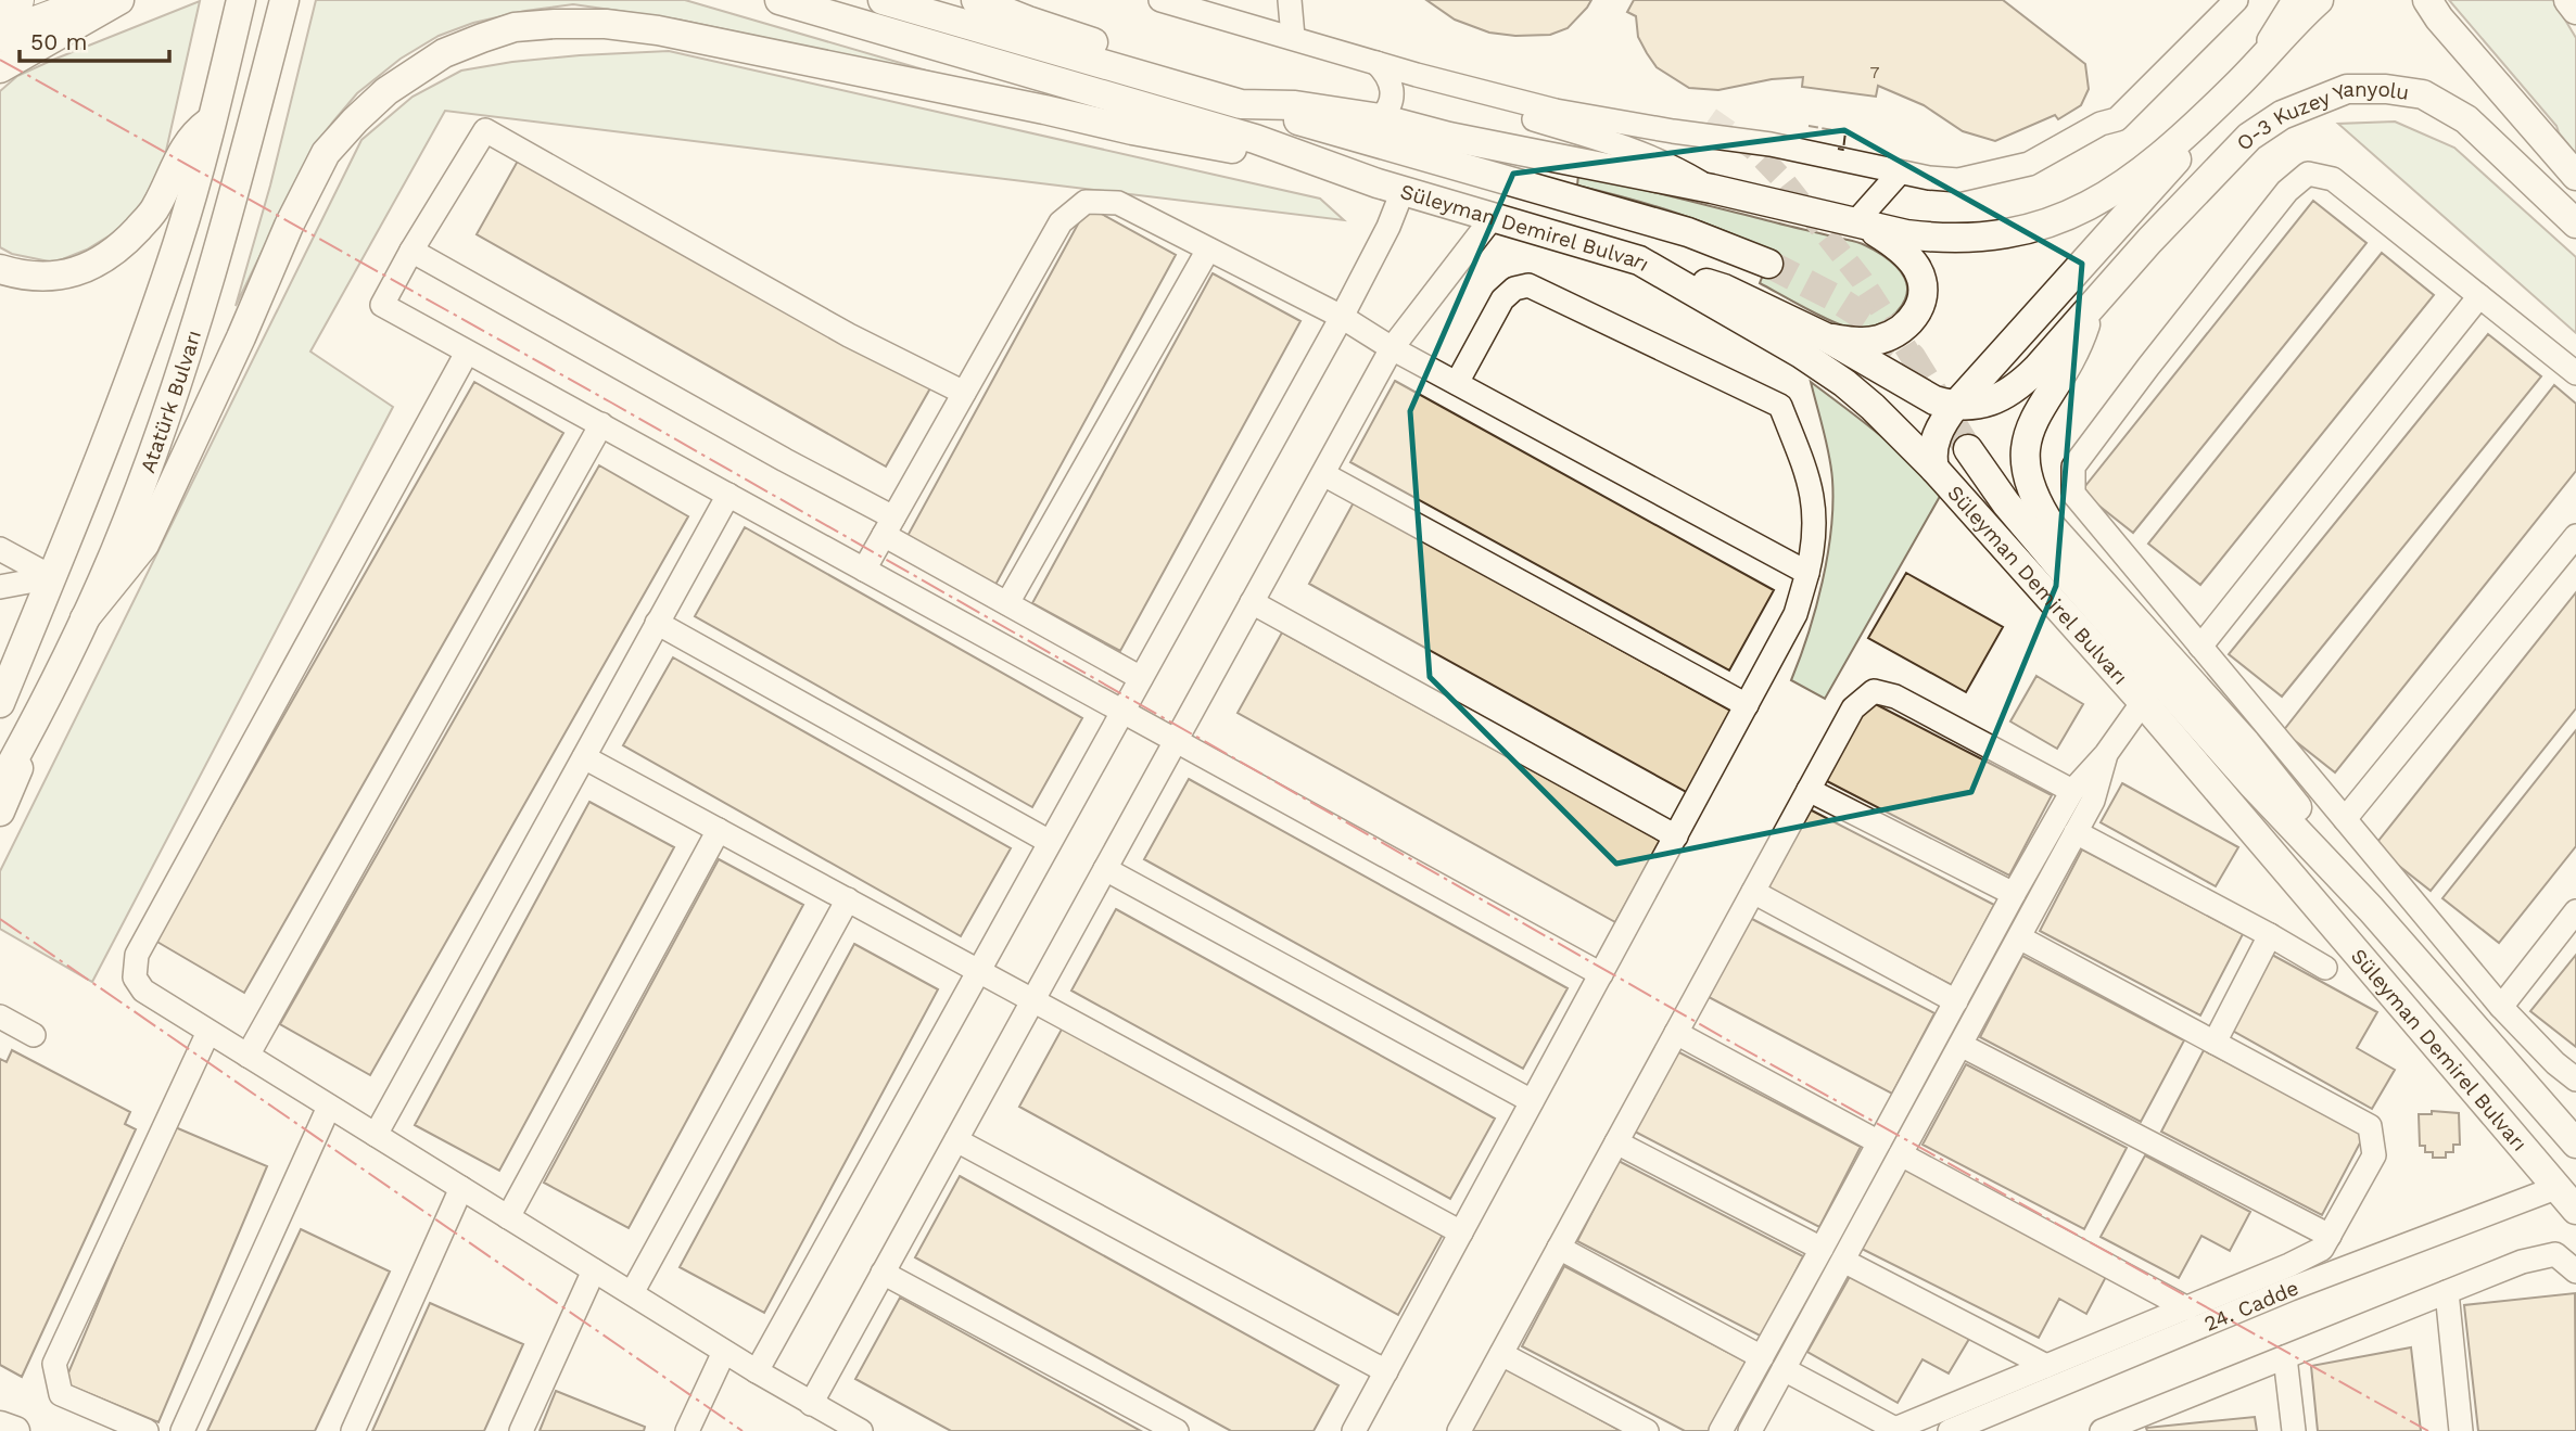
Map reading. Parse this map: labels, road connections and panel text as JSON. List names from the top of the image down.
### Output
{
  "streets": {
    "main road": ["O-3 Kuzey Yanyolu", "Süleyman Demirel Bulvarı", "Atatürk Bulvarı"],
    "street": ["24. Cadde"]
  },
  "crossings": [
    ["Süleyman Demirel Bulvarı", "24. Cadde"]
  ],
  "house_numbers": ["7"],
  "scale_bar": "50 m"
}
